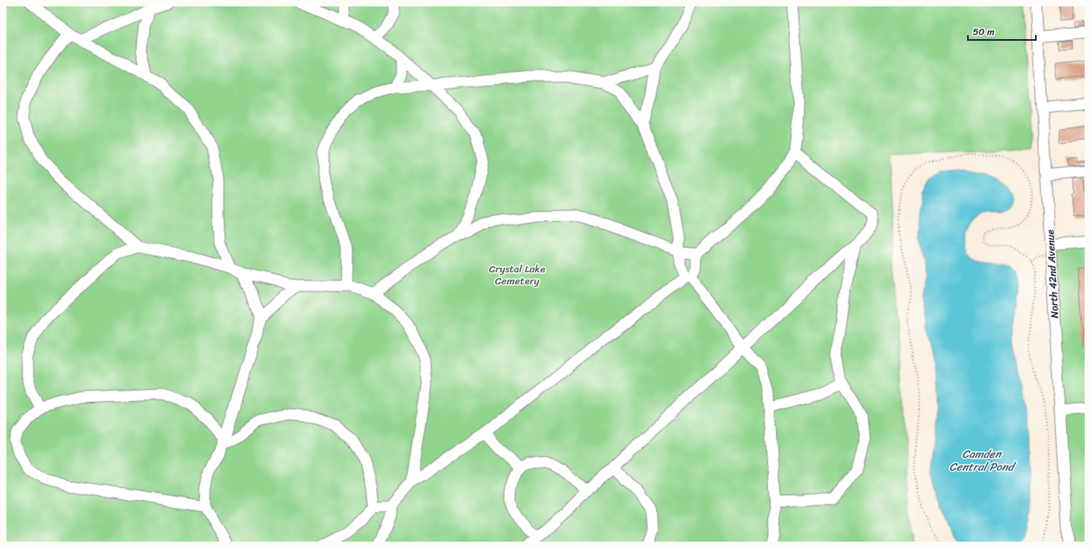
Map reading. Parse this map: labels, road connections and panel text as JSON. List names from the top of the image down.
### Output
{
  "streets": {
    "street": ["North 42nd Avenue"]
  },
  "water": ["Camden Central Pond"],
  "parks": ["Crystal Lake Cemetery"],
  "scale_bar": "50 m"
}
